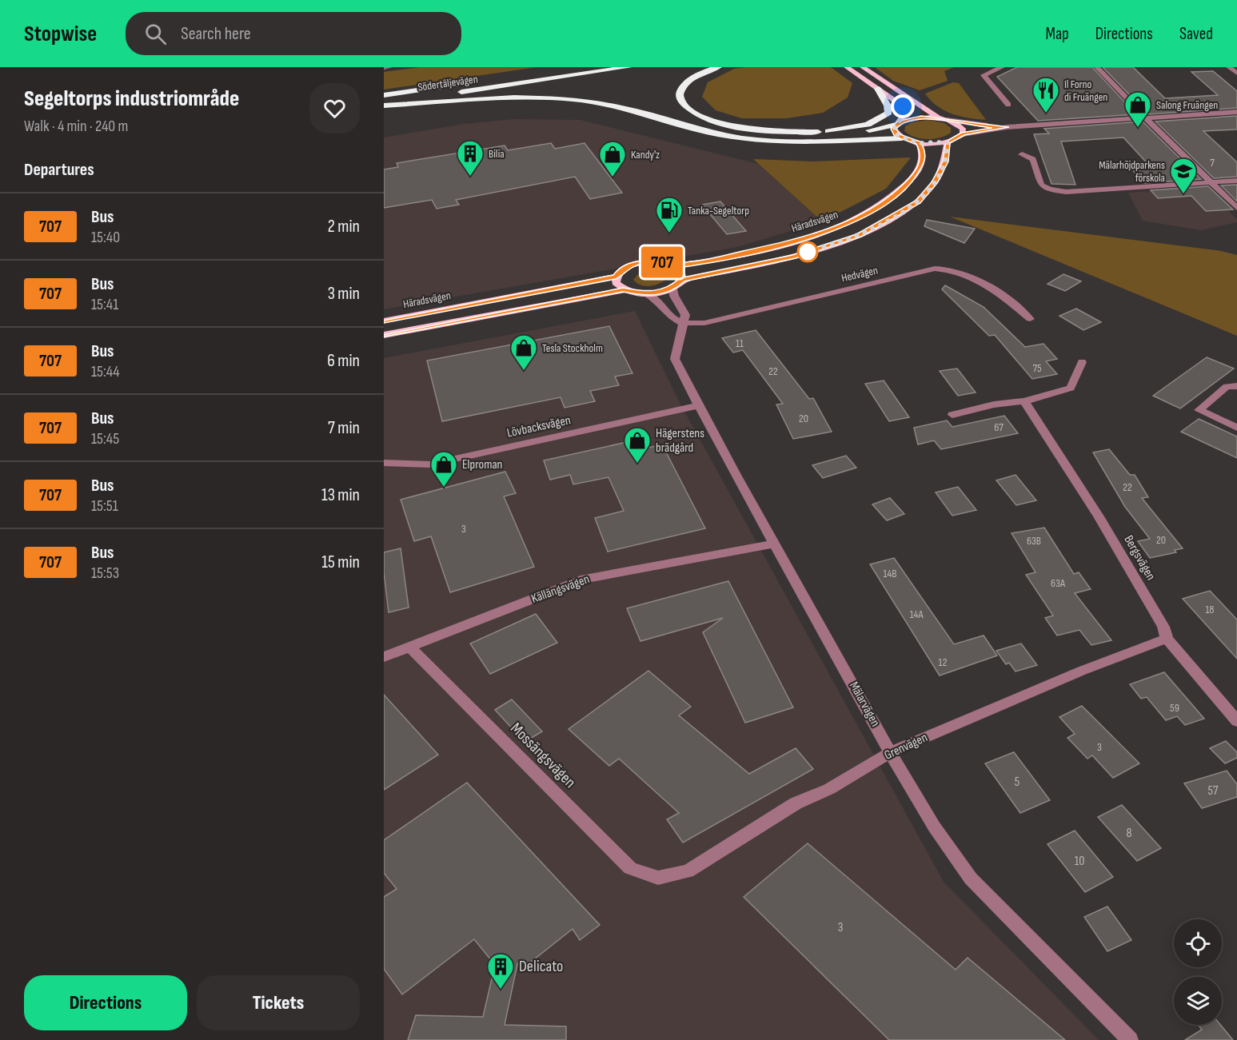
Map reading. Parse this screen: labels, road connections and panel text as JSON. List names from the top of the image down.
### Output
{
  "streets": {
    "highway": ["Södertäljevägen"],
    "main road": ["Häradsvägen"],
    "street": [
      "Hedvägen",
      "Lövbacksvägen",
      "Bergsvägen",
      "Källängsvägen",
      "Mälarvägen",
      "Grenvägen",
      "Mossängsvägen"
    ]
  },
  "crossings": [
    ["Hedvägen", "Mälarvägen"],
    ["Lövbacksvägen", "Mälarvägen"],
    ["Bergsvägen", "Grenvägen"],
    ["Källängsvägen", "Mälarvägen"],
    ["Källängsvägen", "Mossängsvägen"],
    ["Mälarvägen", "Grenvägen"],
    ["Grenvägen", "Mossängsvägen"]
  ],
  "places": {
    "restaurant": ["Il Forno di Fruängen"],
    "shop": [
      "Salong Fruängen",
      "Kandy'z",
      "Tesla Stockholm",
      "Hägerstens brädgård",
      "Elproman"
    ],
    "building": ["Bilia", "Delicato"],
    "school or university": ["Mälarhöjdparkens förskola"],
    "fuel station": ["Tanka-Segeltorp"]
  },
  "lines": ["bus line 707"],
  "house_numbers": [
    "7",
    "11",
    "75",
    "22",
    "20",
    "67",
    "22",
    "3",
    "20",
    "63B",
    "14B",
    "63A",
    "18",
    "14A",
    "12",
    "59",
    "3",
    "5",
    "57",
    "8",
    "10",
    "3"
  ],
  "page": {
    "header": "Stopwise",
    "search": "Search here",
    "nav": ["Map", "Directions", "Saved"],
    "heading": [
      ["Segeltorps industriområde", "Walk · 4 min · 240 m"],
      "Departures"
    ],
    "on_map": "707",
    "list": [
      {
        "mark": "707",
        "name": "Bus",
        "note": "15:40",
        "value": "2 min"
      },
      {
        "mark": "707",
        "name": "Bus",
        "note": "15:41",
        "value": "3 min"
      },
      {
        "mark": "707",
        "name": "Bus",
        "note": "15:44",
        "value": "6 min"
      },
      {
        "mark": "707",
        "name": "Bus",
        "note": "15:45",
        "value": "7 min"
      },
      {
        "mark": "707",
        "name": "Bus",
        "note": "15:51",
        "value": "13 min"
      },
      {
        "mark": "707",
        "name": "Bus",
        "note": "15:53",
        "value": "15 min"
      }
    ],
    "buttons": ["Directions", "Tickets"]
  }
}
